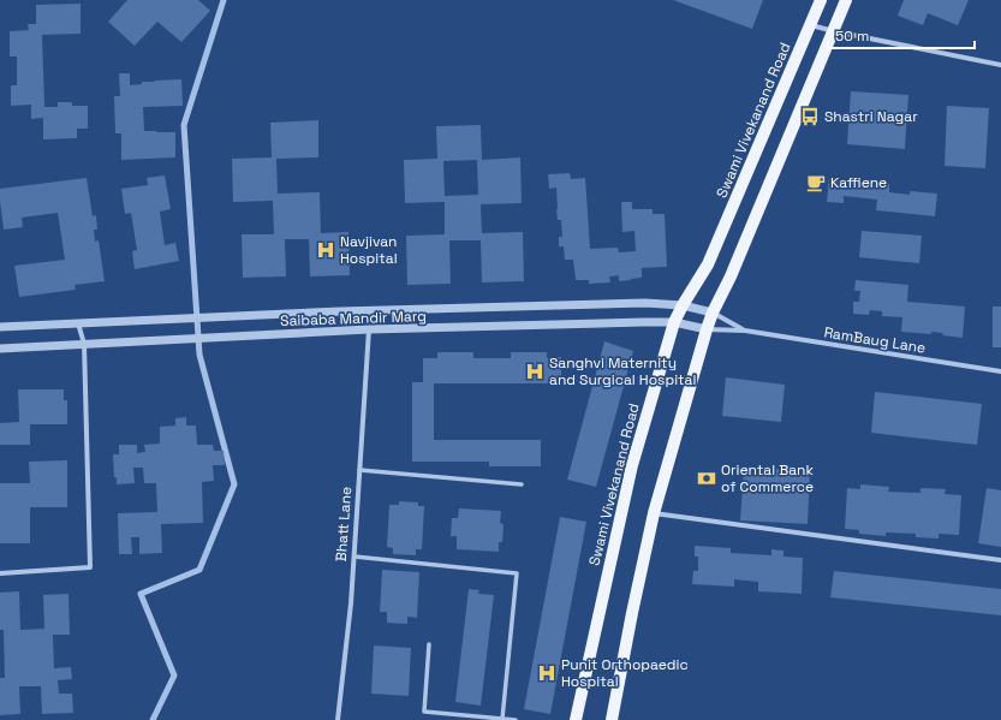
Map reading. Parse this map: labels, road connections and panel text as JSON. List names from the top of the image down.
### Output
{
  "streets": {
    "main road": ["Swami Vivekanand Road"],
    "street": ["Saibaba Mandir Marg", "RamBaug Lane", "Bhatt Lane"]
  },
  "crossings": [
    ["Swami Vivekanand Road", "Saibaba Mandir Marg"],
    ["Saibaba Mandir Marg", "Bhatt Lane"]
  ],
  "places": {
    "bus stop": ["Shastri Nagar"],
    "cafe": ["Kaffiene"],
    "hospital": ["Navjivan Hospital", "Sanghvi Maternity and Surgical Hospital", "Punit Orthopaedic Hospital"],
    "bank": ["Oriental Bank of Commerce"]
  },
  "scale_bar": "50 m"
}
